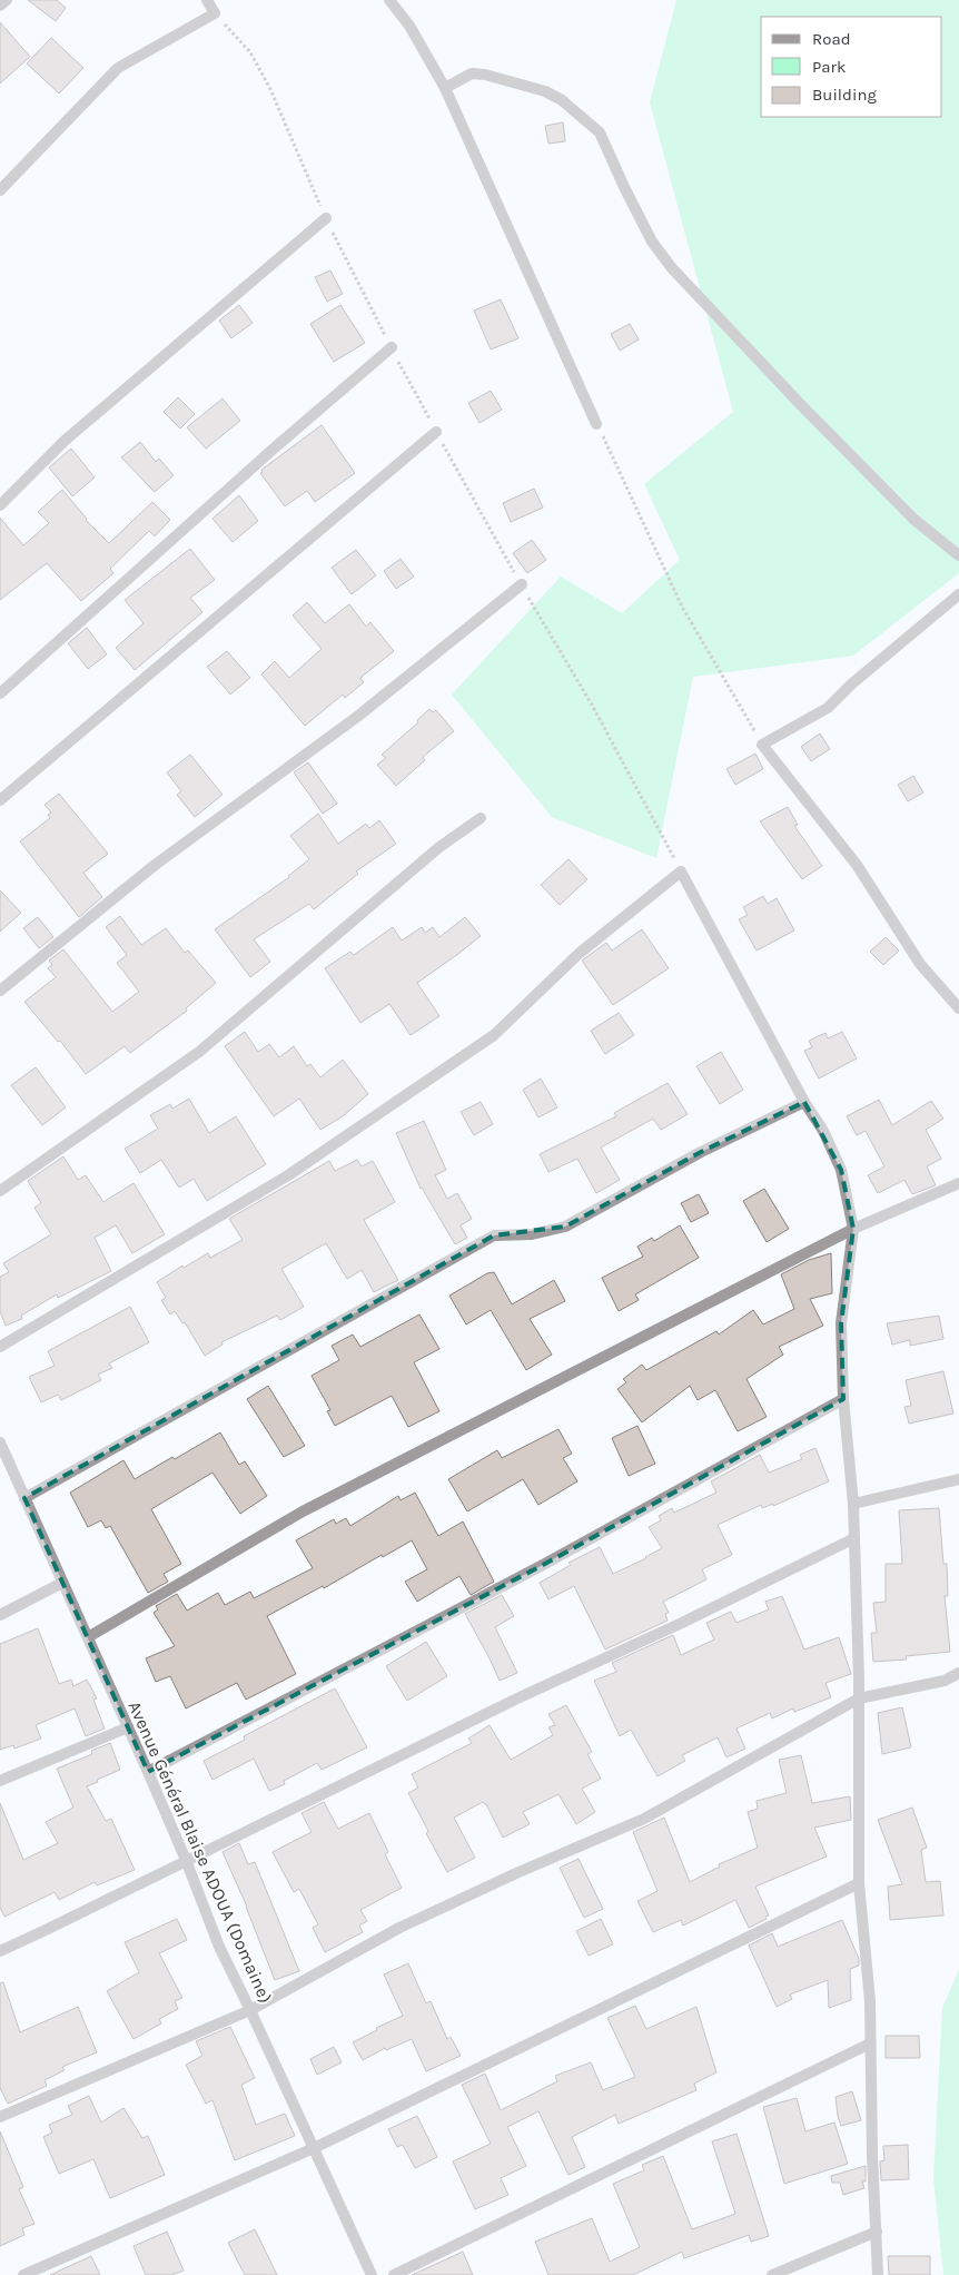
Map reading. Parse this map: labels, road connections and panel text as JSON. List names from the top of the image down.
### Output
{
  "streets": {
    "street": ["Avenue Général Blaise ADOUA (Domaine)"]
  },
  "legend": ["Road", "Park", "Building"]
}
